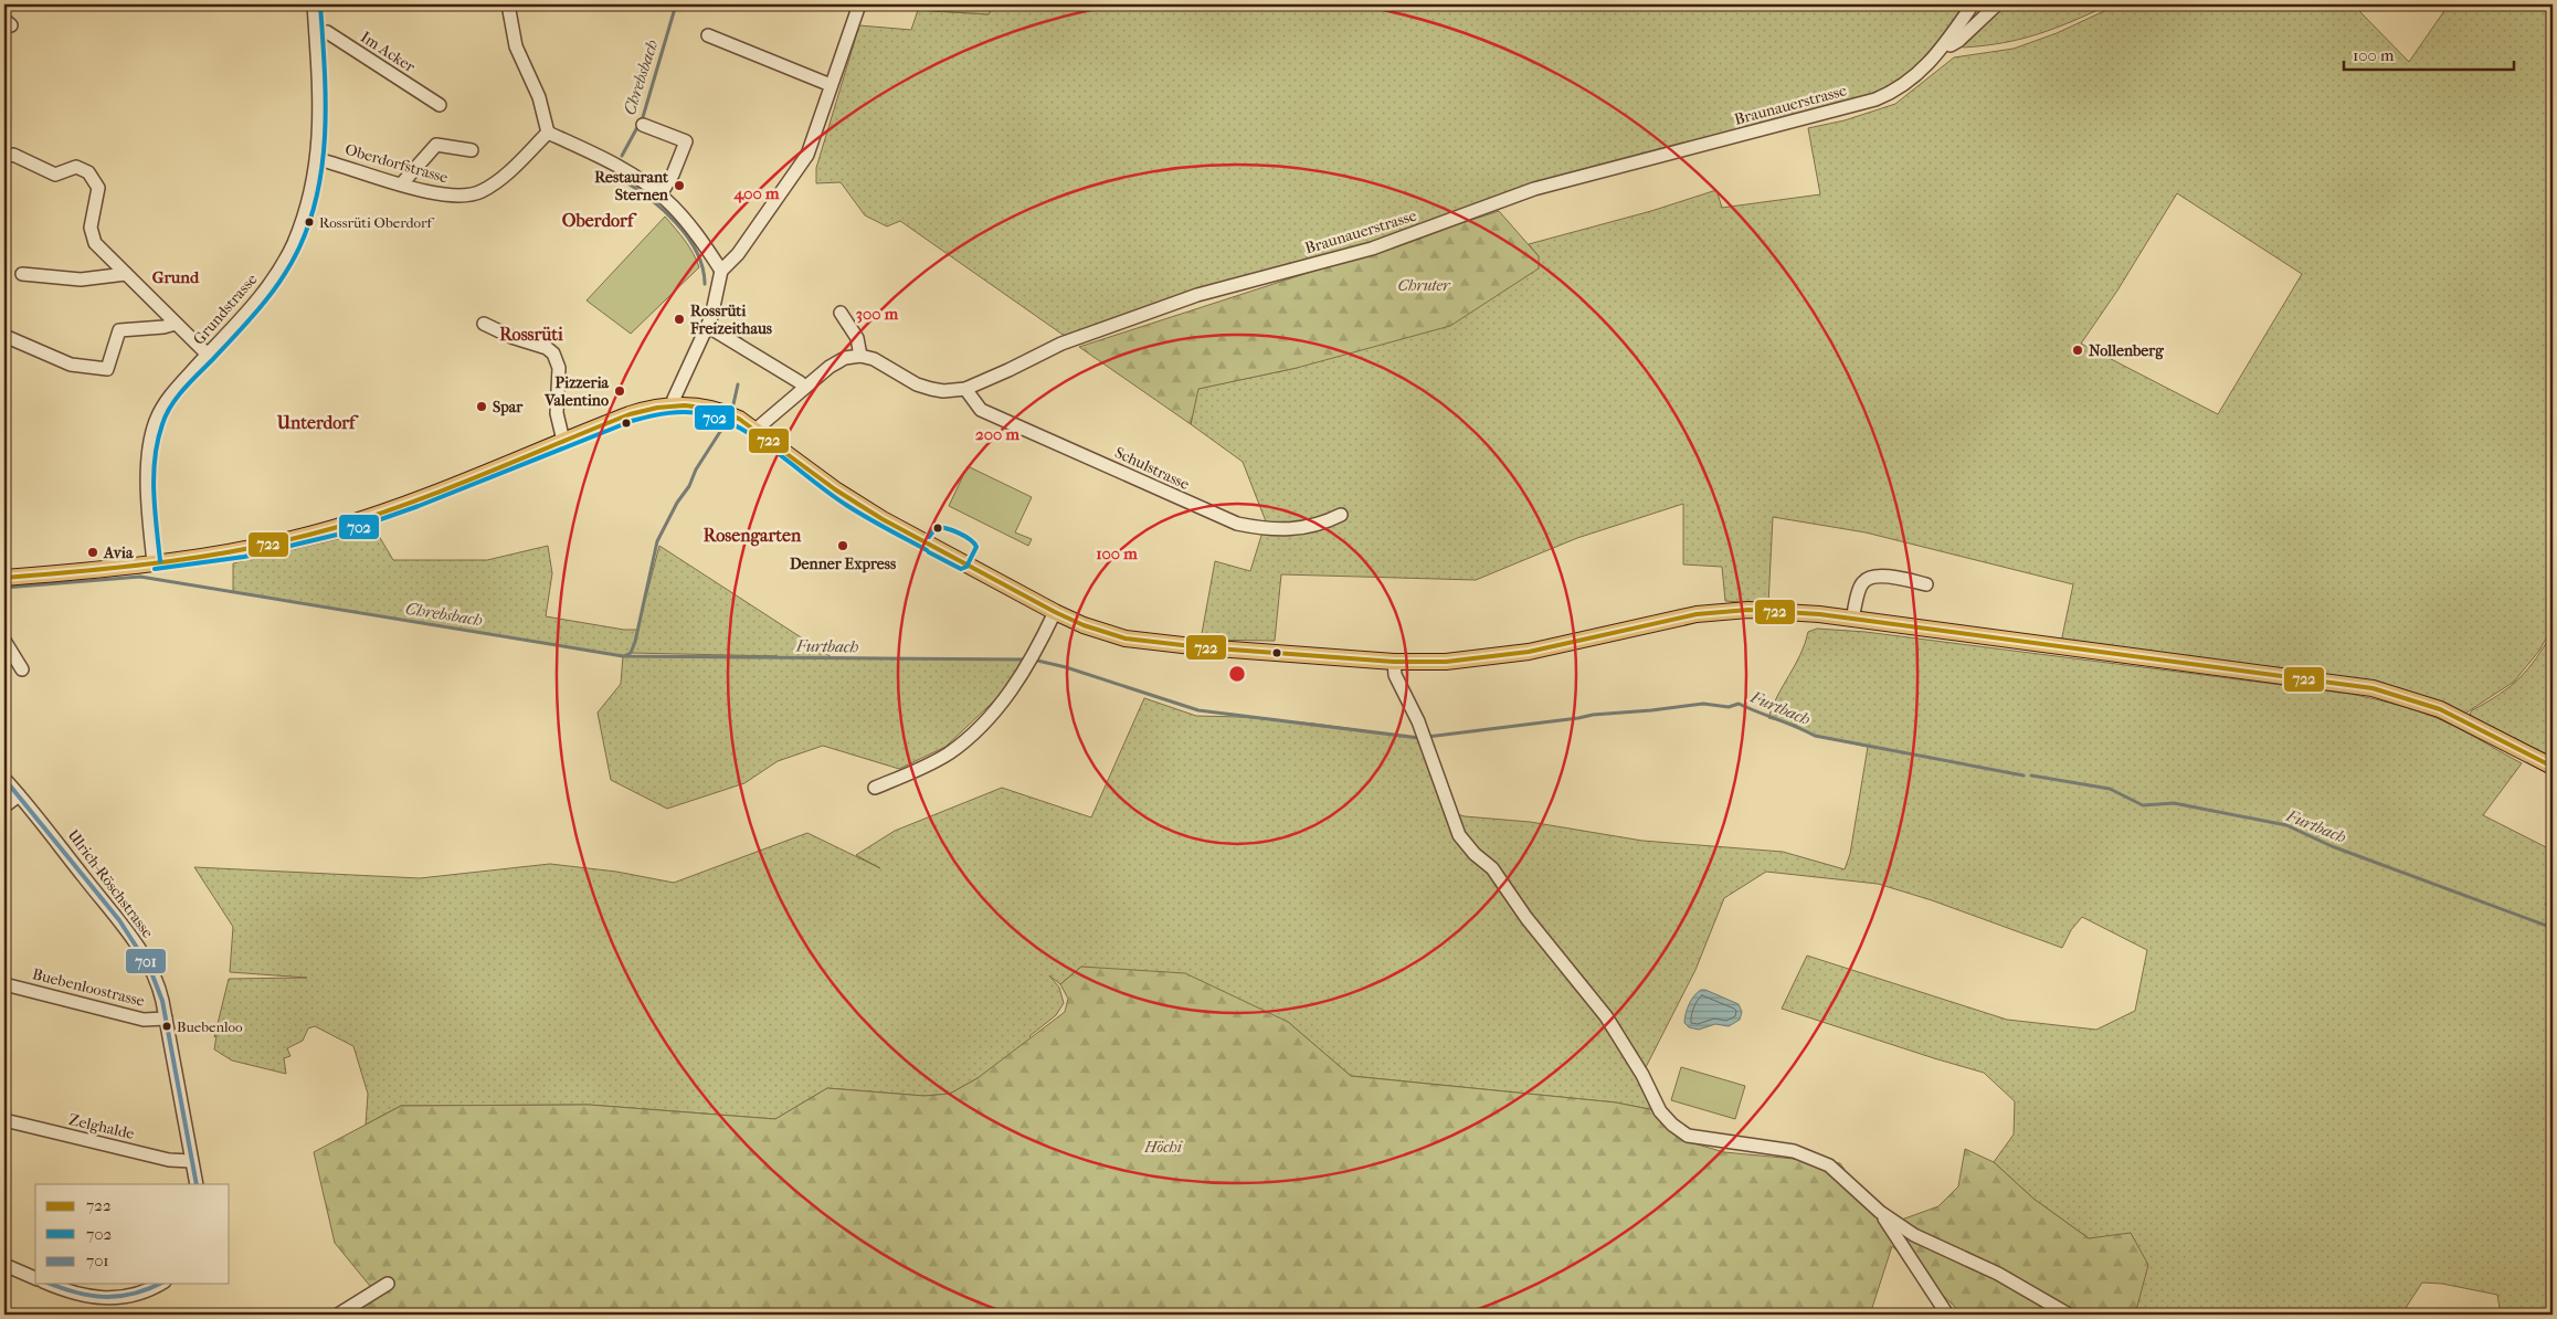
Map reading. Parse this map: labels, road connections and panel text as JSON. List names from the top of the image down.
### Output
{
  "streets": {
    "street": [
      "Im Acker",
      "Braunauerstrasse",
      "Oberdorfstrasse",
      "Grundstrasse",
      "Schulstrasse",
      "Ulrich-Röschstrasse",
      "Buebenloostrasse",
      "Zelghalde"
    ]
  },
  "crossings": [
    ["Im Acker", "Grundstrasse"],
    ["Braunauerstrasse", "Schulstrasse"],
    ["Oberdorfstrasse", "Grundstrasse"],
    ["Ulrich-Röschstrasse", "Buebenloostrasse"],
    ["Ulrich-Röschstrasse", "Zelghalde"]
  ],
  "districts": [
    "Oberdorf",
    "Grund",
    "Rossrüti",
    "Unterdorf",
    "Rosengarten"
  ],
  "water": ["Chrebsbach", "Furtbach"],
  "parks": ["Chruter", "Höchi"],
  "places": [
    "Restaurant Sternen",
    "Rossrüti Oberdorf",
    "Rossrüti Freizeithaus",
    "Nollenberg",
    "Pizzeria Valentino",
    "Spar",
    "Denner Express",
    "Avia",
    "Buebenloo"
  ],
  "lines": ["transit line 702", "transit line 722", "transit line 701"],
  "legend": ["722", "702", "701"],
  "scale_bar": "100 m",
  "rings": [
    "400 m",
    "300 m",
    "200 m",
    "100 m"
  ]
}
